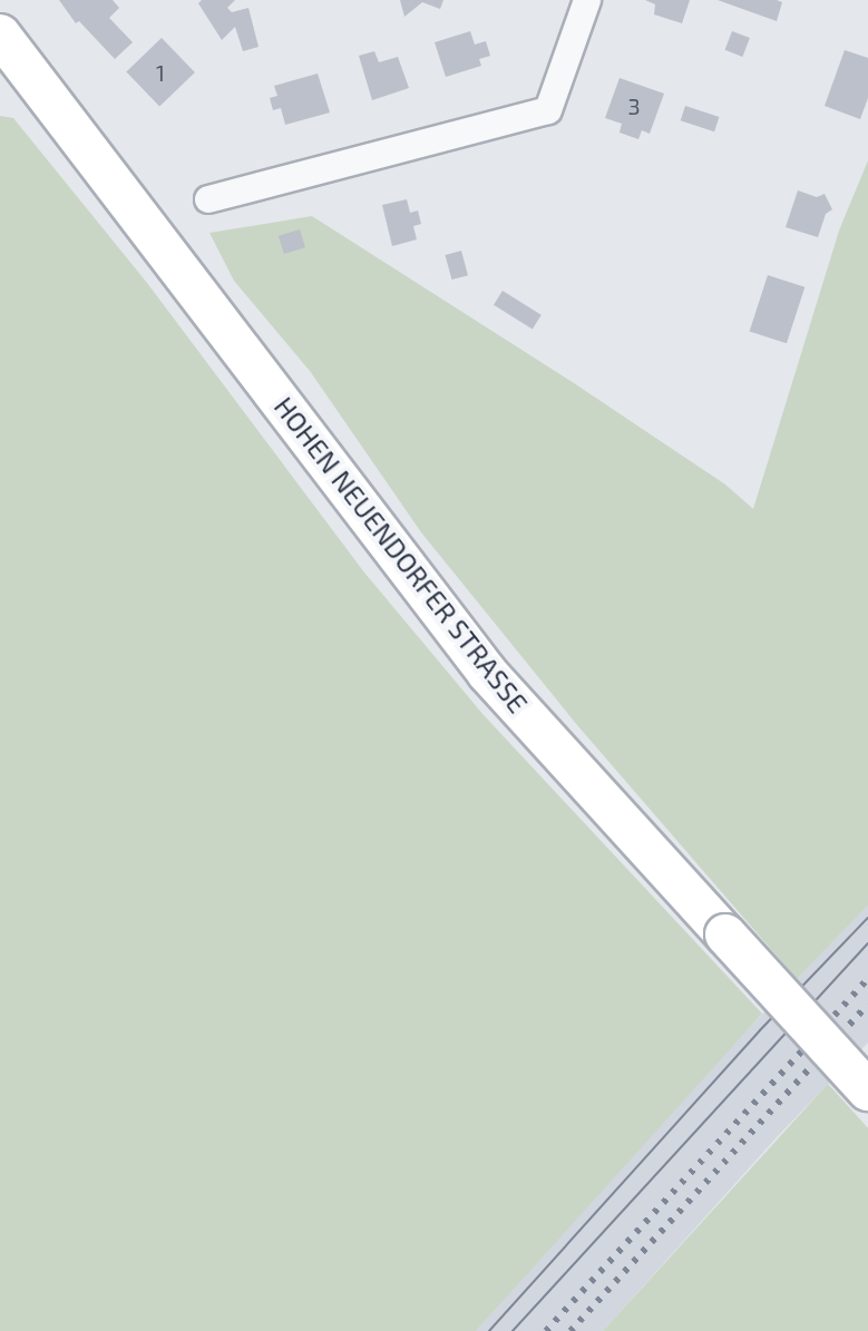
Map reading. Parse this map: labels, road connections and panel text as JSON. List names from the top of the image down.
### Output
{
  "streets": {
    "main road": ["HOHEN NEUENDORFER STRASSE"]
  },
  "house_numbers": ["1", "3"]
}
